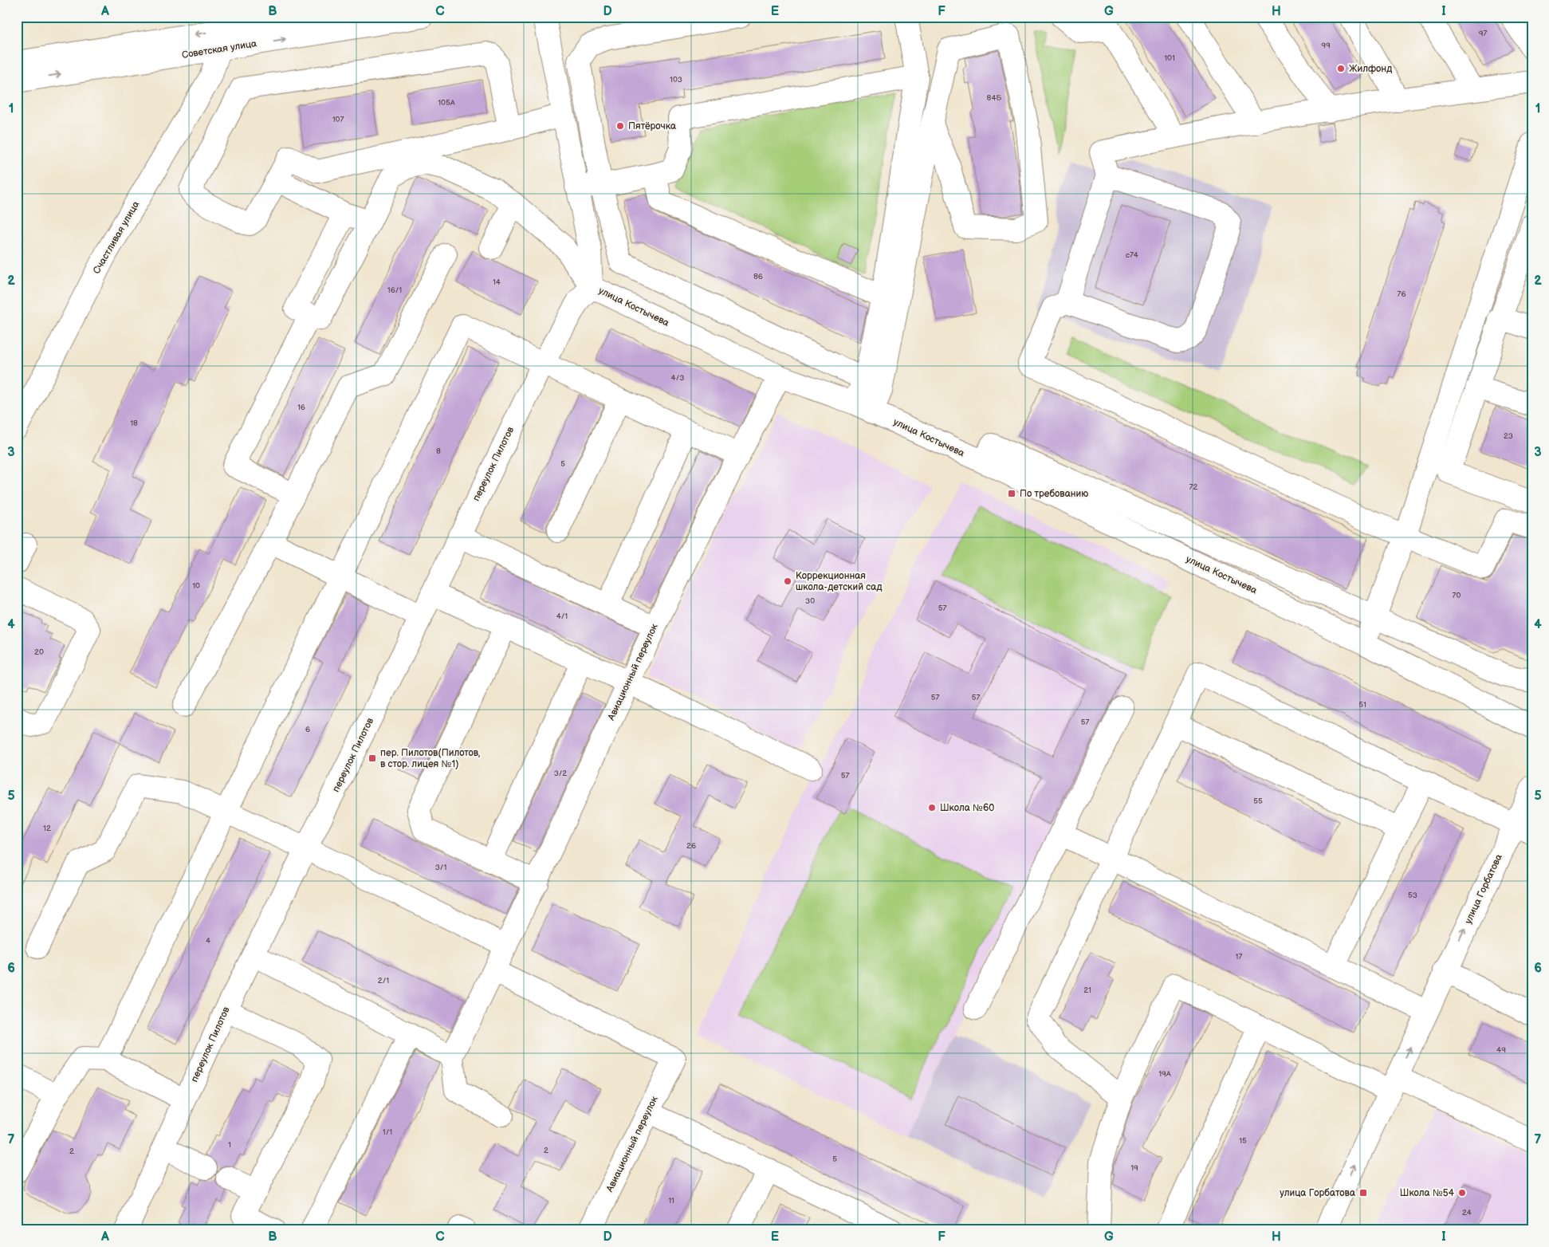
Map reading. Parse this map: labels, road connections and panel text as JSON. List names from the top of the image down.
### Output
{
  "streets": {
    "main road": [
      "Советская улица",
      "Счастливая улица",
      "улица Костычева",
      "переулок Пилотов",
      "Авиационный переулок",
      "улица Горбатова"
    ]
  },
  "crossings": [
    ["Советская улица", "Счастливая улица"],
    ["улица Костычева", "переулок Пилотов"],
    ["улица Костычева", "Авиационный переулок"]
  ],
  "places": {
    "other": [
      "Жилфонд",
      "Пятёрочка",
      "Коррекционная школа-детский сад",
      "Школа №60",
      "Школа №54"
    ],
    "transit": ["По требованию", "пер. Пилотов(Пилотов, в стор. лицея №1)", "улица Горбатова"]
  },
  "house_numbers": [
    "97",
    "99",
    "101",
    "103",
    "84Б",
    "105А",
    "107",
    "с74",
    "86",
    "14",
    "16/1",
    "76",
    "4/3",
    "16",
    "18",
    "23",
    "8",
    "5",
    "72",
    "10",
    "70",
    "30",
    "57",
    "4/1",
    "20",
    "57",
    "57",
    "51",
    "57",
    "6",
    "3/2",
    "57",
    "55",
    "12",
    "26",
    "3/1",
    "53",
    "4",
    "17",
    "2/1",
    "21",
    "49",
    "19А",
    "1/1",
    "15",
    "1",
    "2",
    "2",
    "5",
    "19",
    "11",
    "24"
  ],
  "grid": {
    "columns": [
      "A",
      "B",
      "C",
      "D",
      "E",
      "F",
      "G",
      "H",
      "I"
    ],
    "rows": [
      "1",
      "2",
      "3",
      "4",
      "5",
      "6",
      "7"
    ]
  }
}
